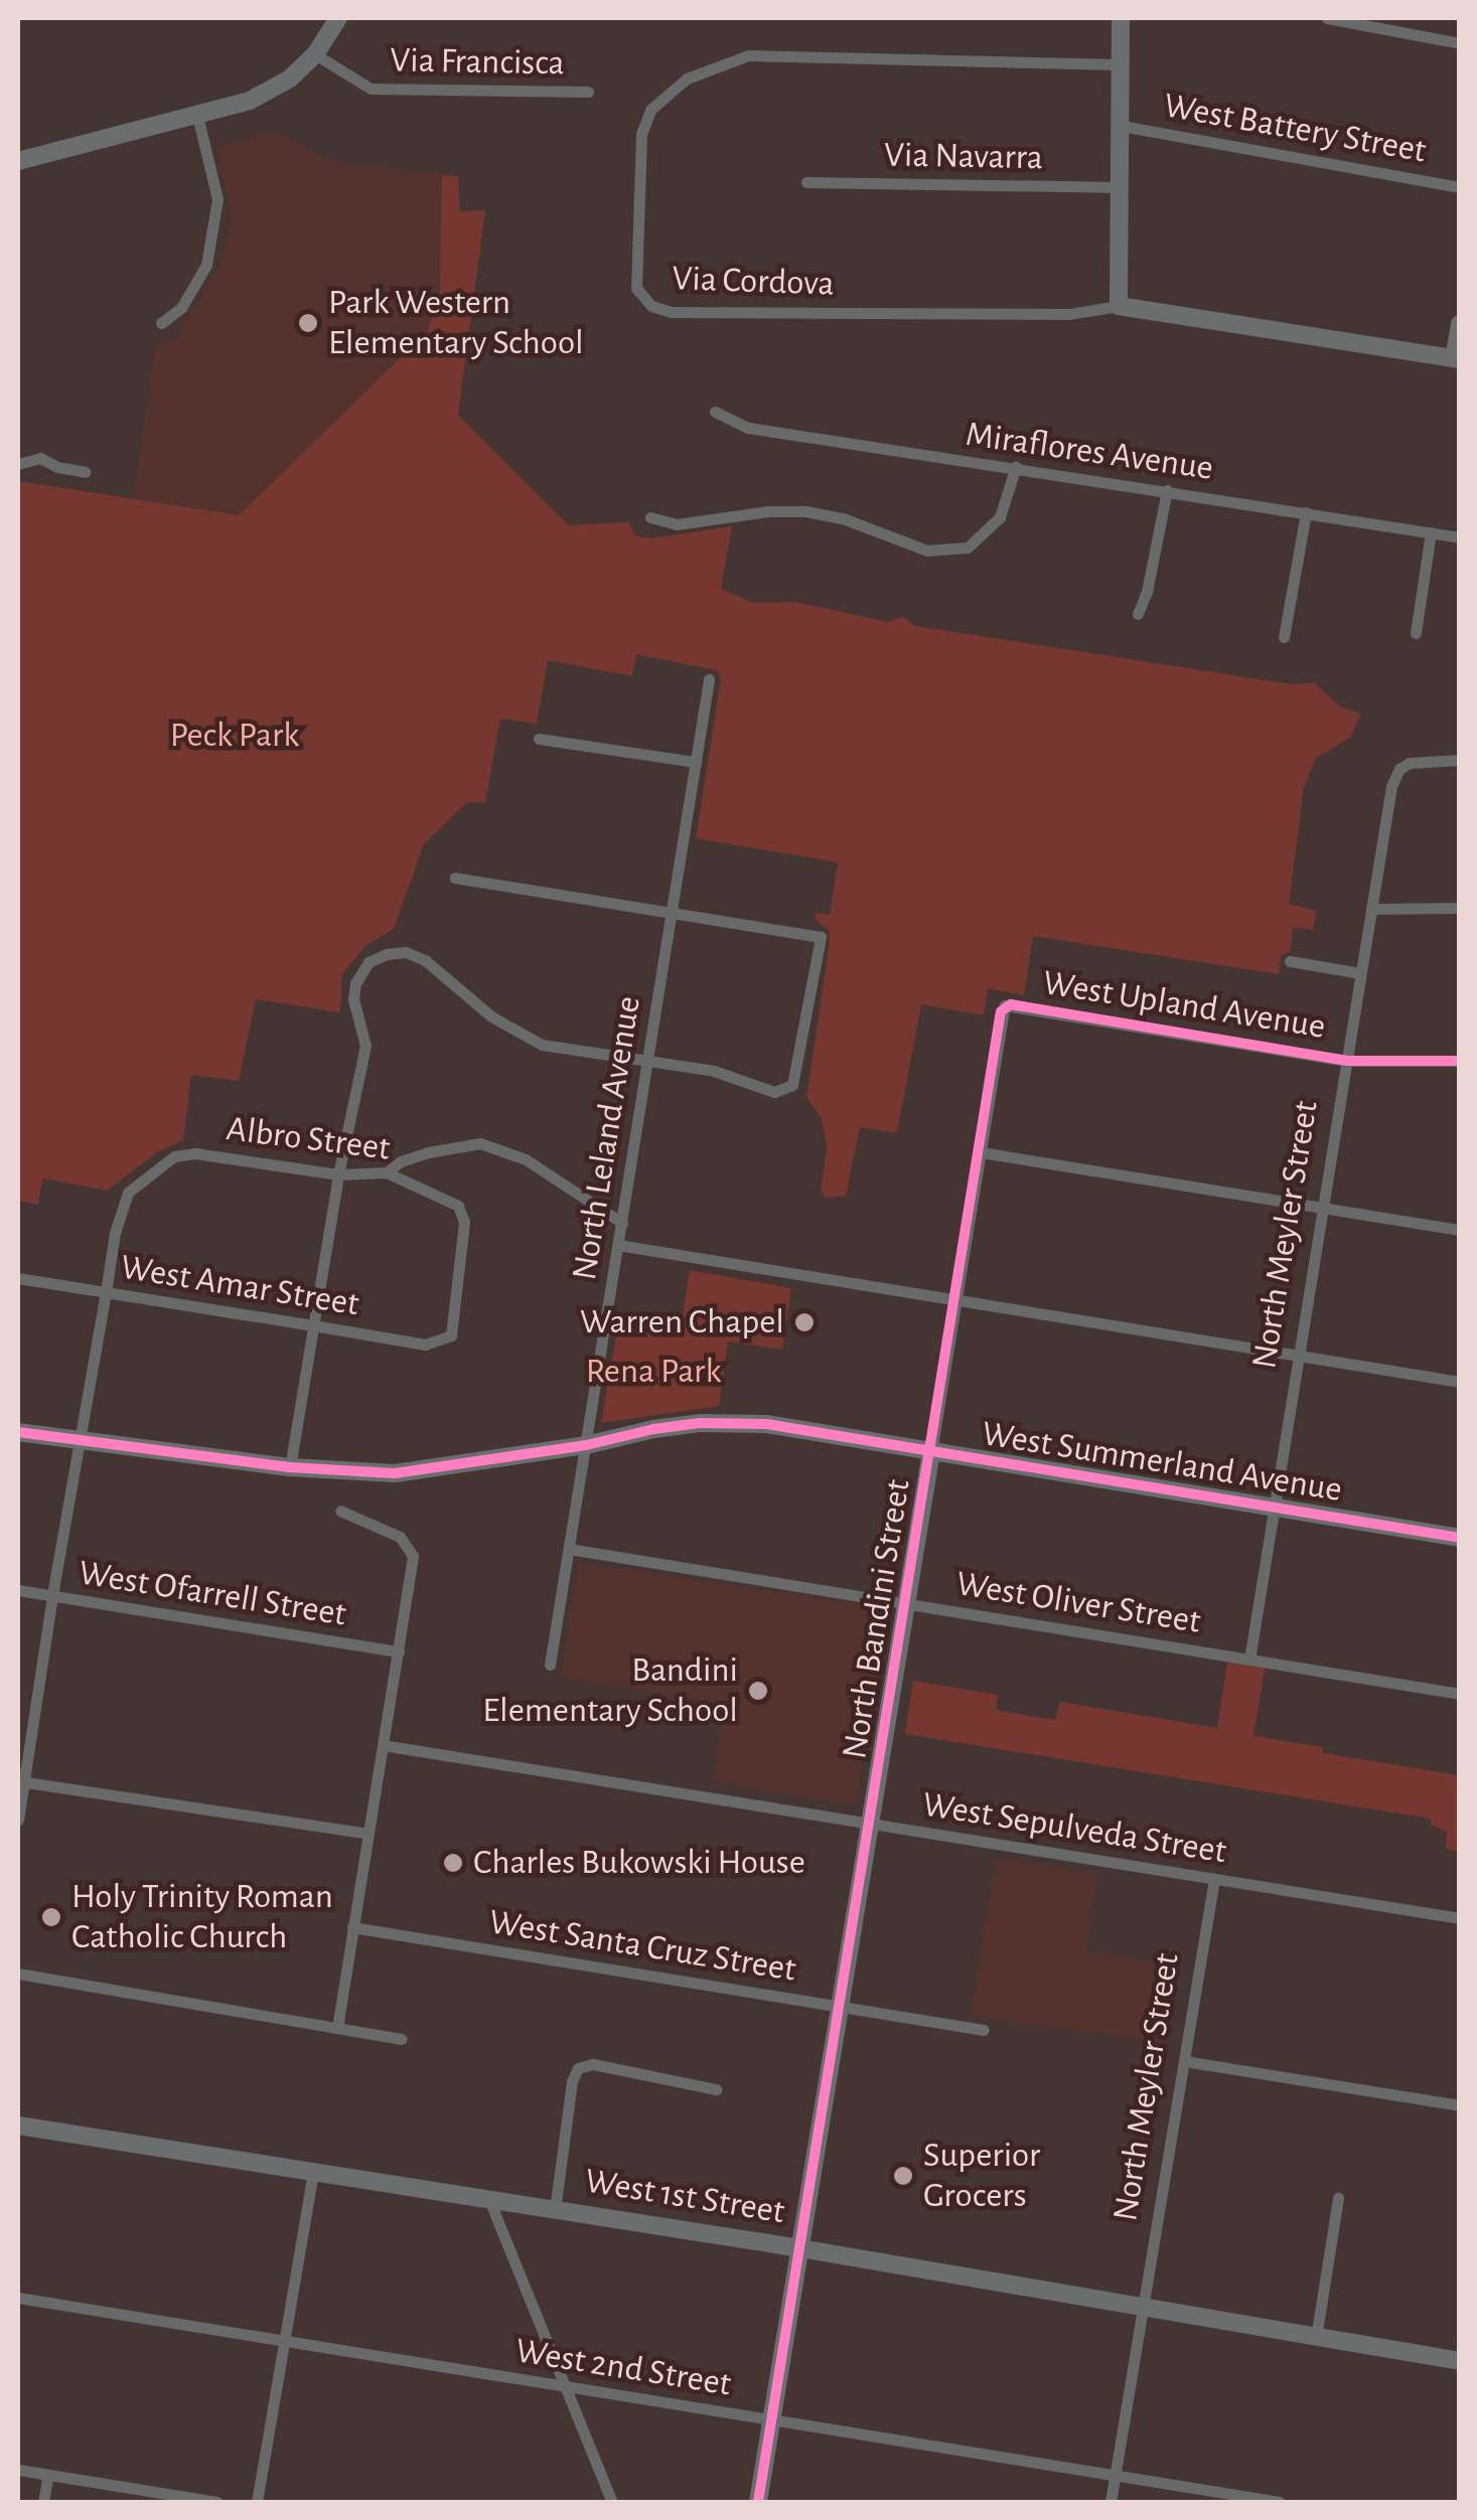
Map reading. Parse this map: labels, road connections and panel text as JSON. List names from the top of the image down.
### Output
{
  "streets": {
    "street": [
      "Via Francisca",
      "West Battery Street",
      "Via Navarra",
      "Via Cordova",
      "Miraflores Avenue",
      "West Upland Avenue",
      "North Leland Avenue",
      "Albro Street",
      "North Meyler Street",
      "West Amar Street",
      "West Summerland Avenue",
      "West Ofarrell Street",
      "West Oliver Street",
      "North Bandini Street",
      "West Sepulveda Street",
      "West Santa Cruz Street",
      "West 1st Street",
      "West 2nd Street"
    ]
  },
  "crossings": [
    ["West Upland Avenue", "North Meyler Street"],
    ["West Upland Avenue", "North Bandini Street"],
    ["North Leland Avenue", "West Summerland Avenue"],
    ["North Leland Avenue", "West Oliver Street"],
    ["Albro Street", "West Amar Street"],
    ["North Meyler Street", "West Summerland Avenue"],
    ["North Meyler Street", "West Oliver Street"],
    ["North Meyler Street", "West Sepulveda Street"],
    ["North Meyler Street", "West 1st Street"],
    ["North Meyler Street", "West 2nd Street"],
    ["West Summerland Avenue", "North Bandini Street"],
    ["West Oliver Street", "North Bandini Street"],
    ["North Bandini Street", "West Sepulveda Street"],
    ["North Bandini Street", "West Santa Cruz Street"],
    ["North Bandini Street", "West 1st Street"],
    ["North Bandini Street", "West 2nd Street"]
  ],
  "parks": ["Peck Park", "Rena Park"],
  "places": [
    "Park Western Elementary School",
    "Warren Chapel",
    "Bandini Elementary School",
    "Charles Bukowski House",
    "Holy Trinity Roman Catholic Church",
    "Superior Grocers"
  ]
}
